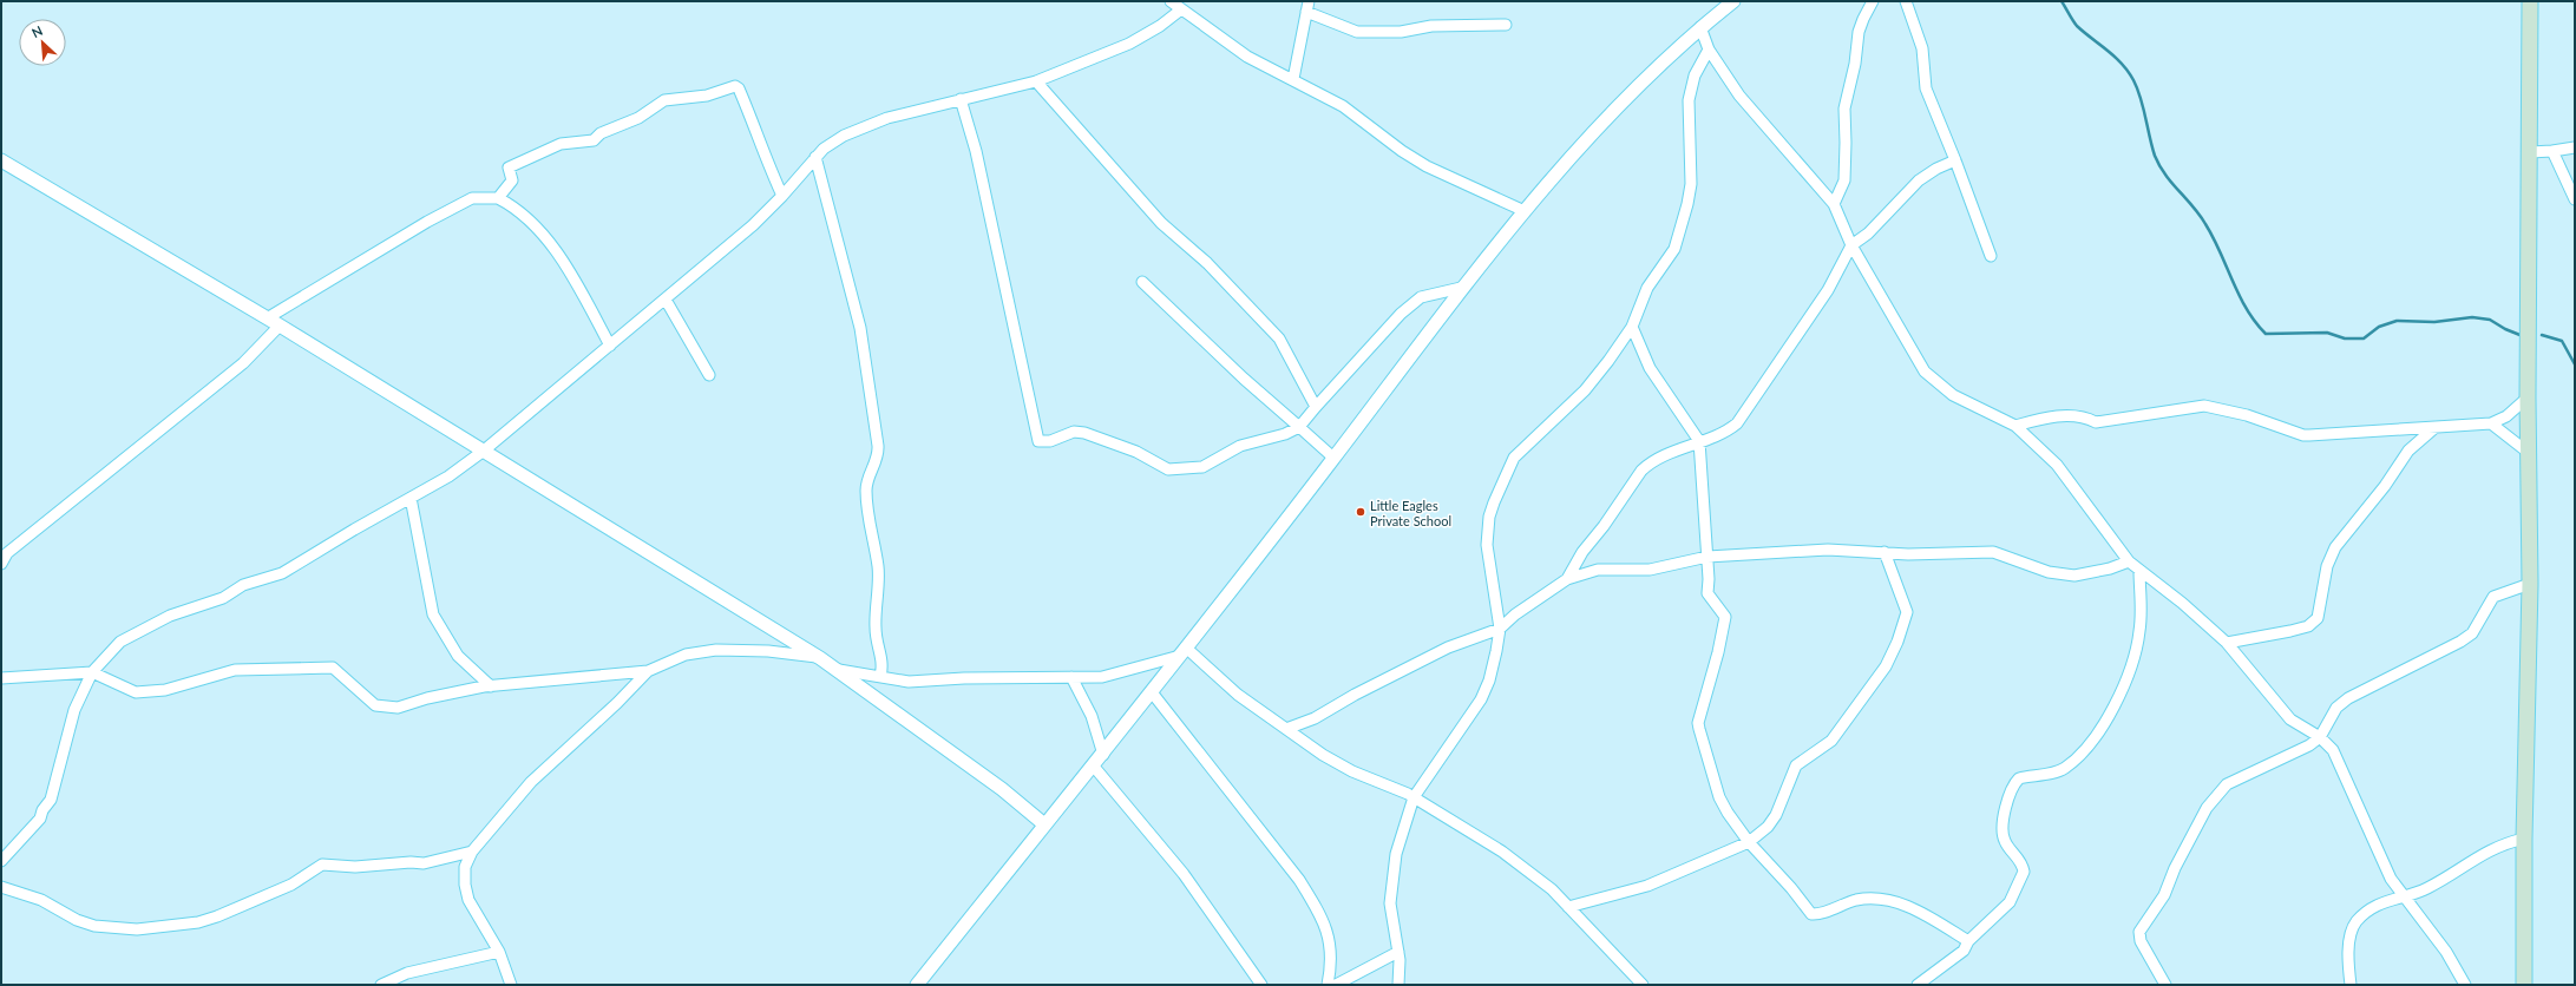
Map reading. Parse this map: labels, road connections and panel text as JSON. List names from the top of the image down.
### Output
{
  "places": ["Little Eagles Private School"],
  "north": "top left"
}
